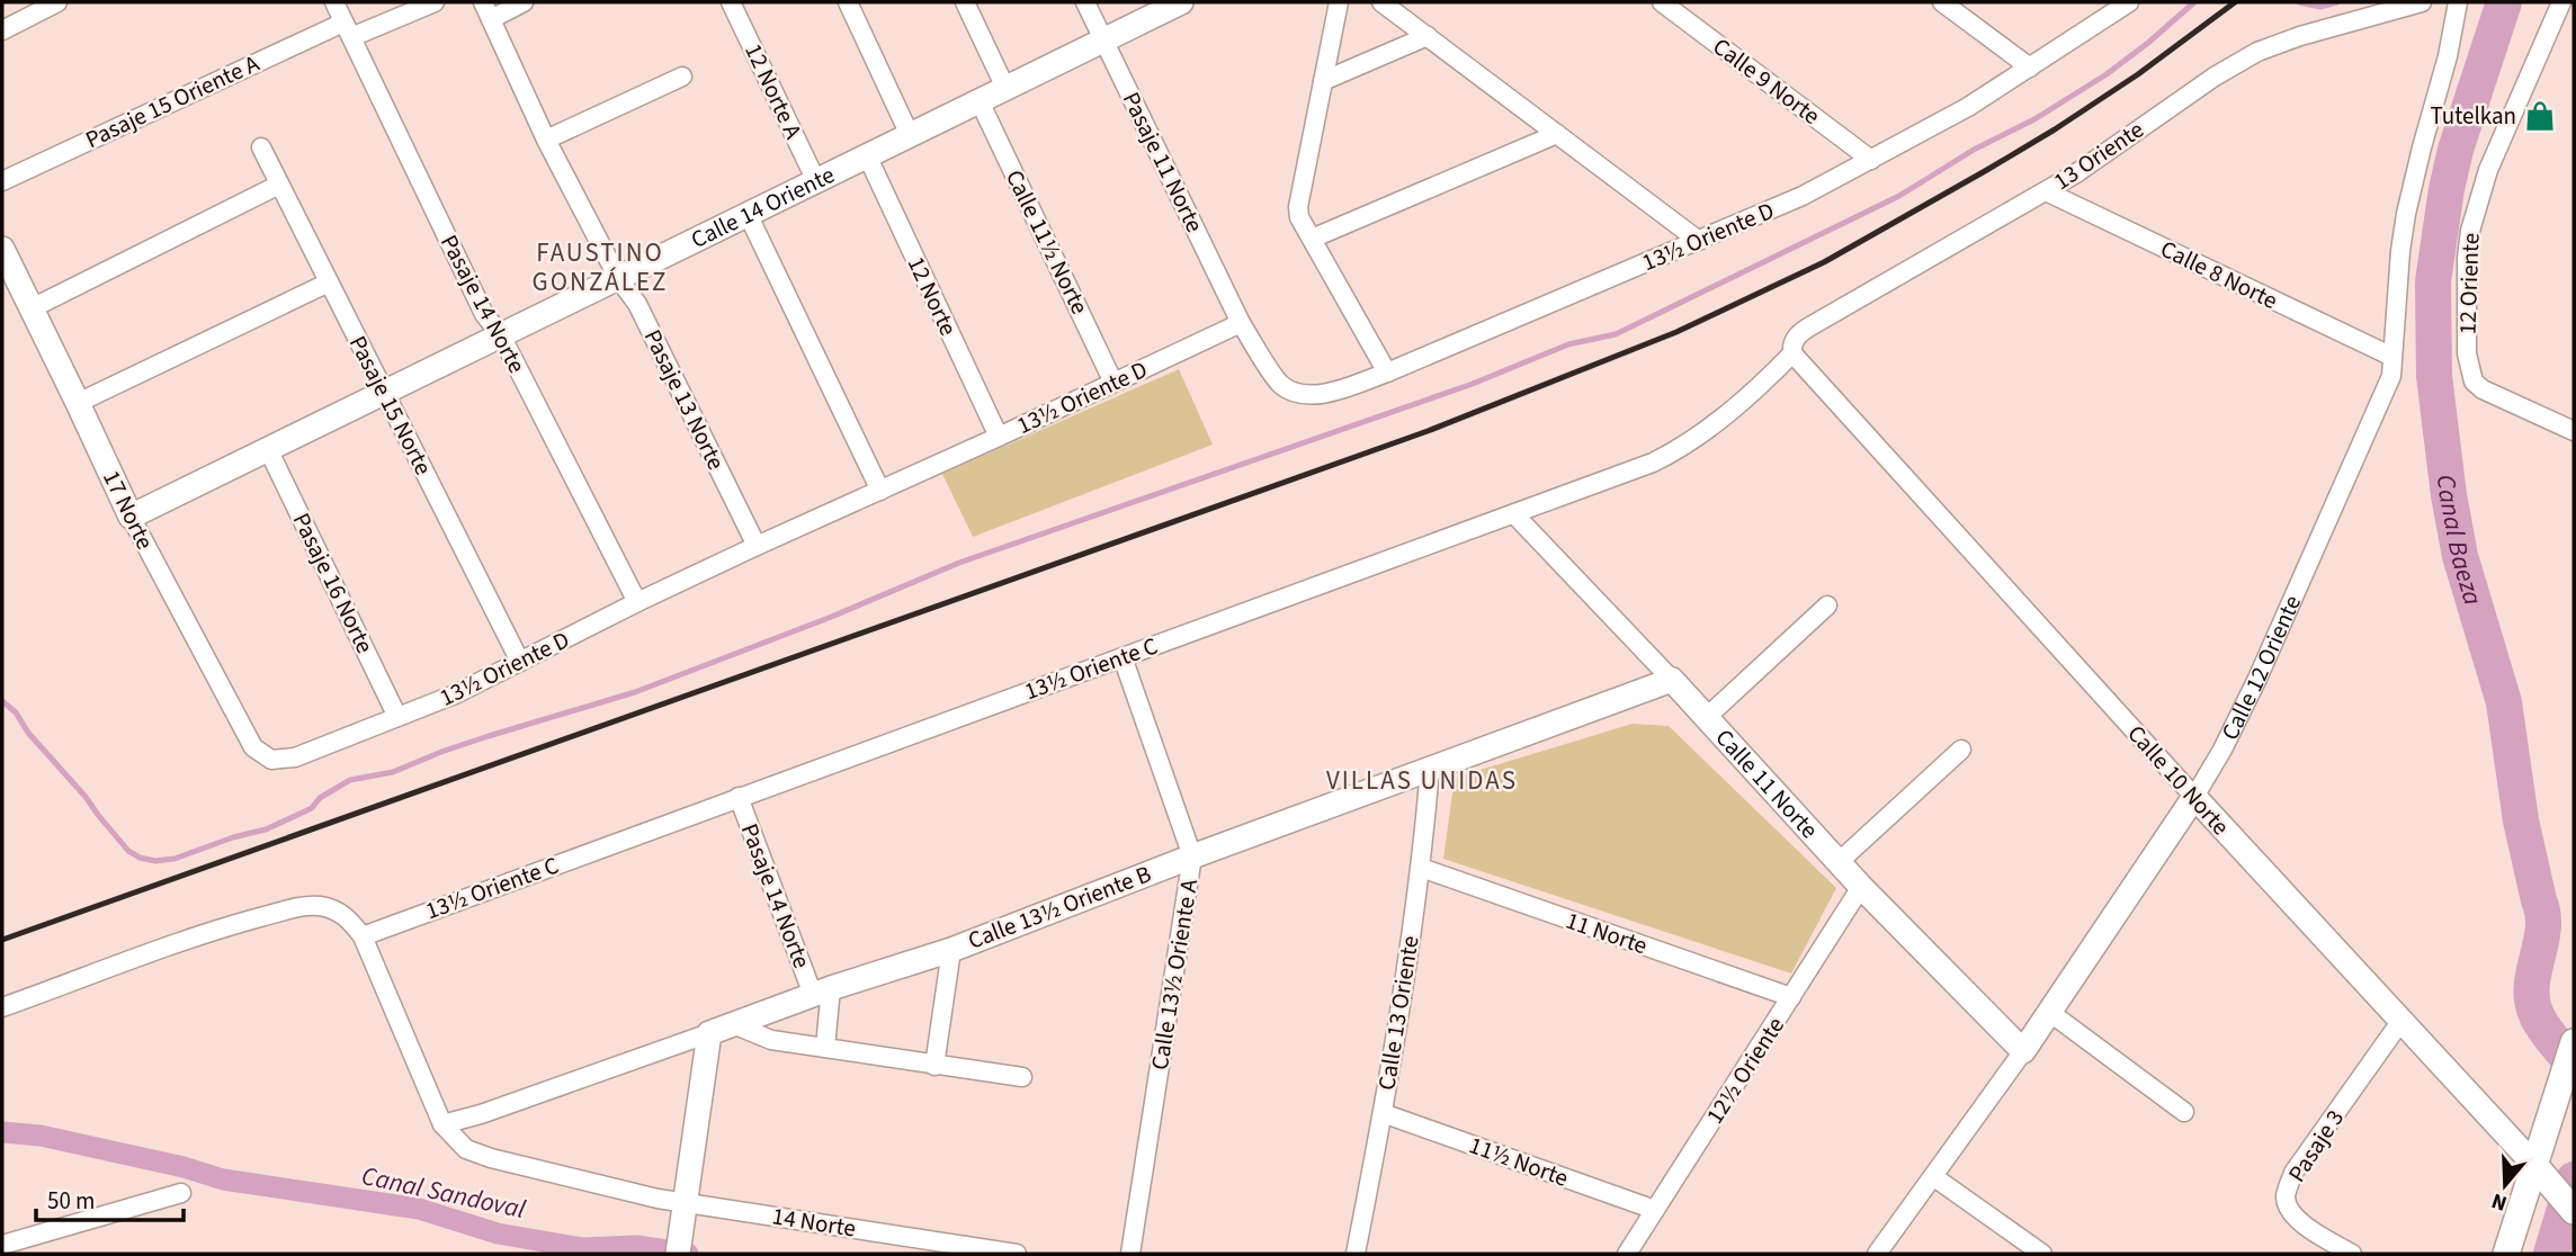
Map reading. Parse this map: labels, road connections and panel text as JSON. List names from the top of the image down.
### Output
{
  "streets": {
    "main road": ["Calle 10 Norte"],
    "street": [
      "Calle 9 Norte",
      "12 Norte A",
      "Pasaje 15 Oriente A",
      "13 Oriente",
      "Pasaje 11 Norte",
      "Calle 14 Oriente",
      "13½ Oriente D",
      "Calle 11½ Norte",
      "Calle 8 Norte",
      "12 Oriente",
      "12 Norte",
      "Pasaje 14 Norte",
      "Pasaje 13 Norte",
      "Pasaje 15 Norte",
      "17 Norte",
      "Pasaje 16 Norte",
      "13½ Oriente C",
      "Calle 12 Oriente",
      "Calle 11 Norte",
      "Calle 13½ Oriente B",
      "11 Norte",
      "Calle 13½ Oriente A",
      "Calle 13 Oriente",
      "12½ Oriente",
      "Pasaje 3",
      "11½ Norte",
      "14 Norte"
    ]
  },
  "crossings": [
    ["Calle 9 Norte", "13½ Oriente D"],
    ["12 Norte A", "Calle 14 Oriente"],
    ["Pasaje 15 Oriente A", "Pasaje 14 Norte"],
    ["13 Oriente", "Calle 8 Norte"],
    ["13 Oriente", "13½ Oriente C"],
    ["13 Oriente", "Calle 10 Norte"],
    ["Pasaje 11 Norte", "Calle 14 Oriente"],
    ["Pasaje 11 Norte", "13½ Oriente D"],
    ["Calle 14 Oriente", "Calle 11½ Norte"],
    ["Calle 14 Oriente", "12 Norte"],
    ["Calle 14 Oriente", "Pasaje 14 Norte"],
    ["Calle 14 Oriente", "Pasaje 13 Norte"],
    ["Calle 14 Oriente", "Pasaje 15 Norte"],
    ["Calle 14 Oriente", "17 Norte"],
    ["Calle 14 Oriente", "Pasaje 16 Norte"],
    ["13½ Oriente D", "Calle 11½ Norte"],
    ["13½ Oriente D", "12 Norte"],
    ["13½ Oriente D", "Pasaje 14 Norte"],
    ["13½ Oriente D", "Pasaje 13 Norte"],
    ["13½ Oriente D", "Pasaje 15 Norte"],
    ["13½ Oriente D", "17 Norte"],
    ["13½ Oriente D", "Pasaje 16 Norte"],
    ["Calle 8 Norte", "Calle 12 Oriente"],
    ["Pasaje 14 Norte", "13½ Oriente C"],
    ["Pasaje 14 Norte", "Calle 13½ Oriente B"],
    ["13½ Oriente C", "Calle 10 Norte"],
    ["13½ Oriente C", "Calle 11 Norte"],
    ["13½ Oriente C", "Calle 13½ Oriente A"],
    ["Calle 12 Oriente", "Calle 10 Norte"],
    ["Calle 12 Oriente", "Calle 11 Norte"],
    ["Calle 10 Norte", "Pasaje 3"],
    ["Calle 11 Norte", "Calle 13½ Oriente B"],
    ["Calle 11 Norte", "12½ Oriente"],
    ["Calle 13½ Oriente B", "Calle 13½ Oriente A"],
    ["Calle 13½ Oriente B", "Calle 13 Oriente"],
    ["Calle 13½ Oriente B", "14 Norte"],
    ["11 Norte", "Calle 13 Oriente"],
    ["11 Norte", "12½ Oriente"],
    ["Calle 13 Oriente", "11½ Norte"],
    ["12½ Oriente", "11½ Norte"]
  ],
  "districts": ["FAUSTINO GONZÁLEZ", "VILLAS UNIDAS"],
  "water": ["Canal Baeza", "Canal Sandoval"],
  "places": {
    "shop": ["Tutelkan"]
  },
  "scale_bar": "50 m",
  "north": "bottom"
}
